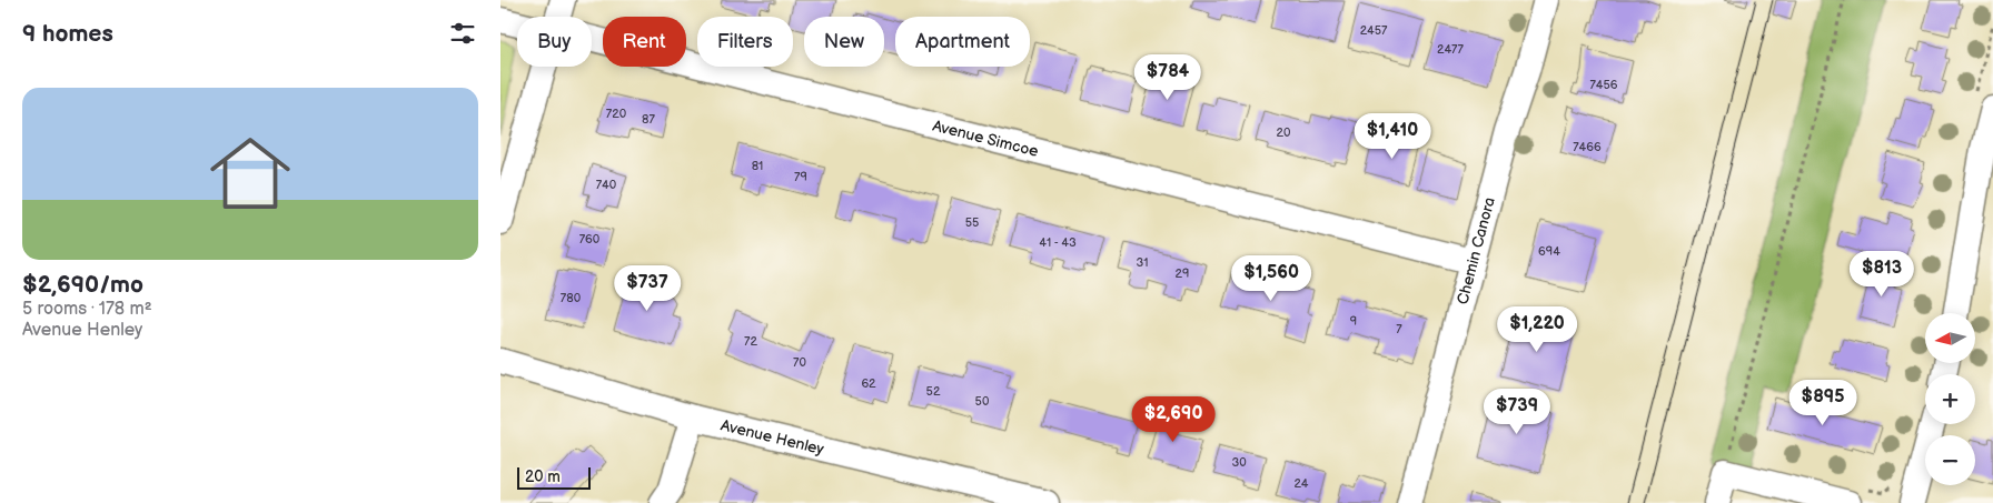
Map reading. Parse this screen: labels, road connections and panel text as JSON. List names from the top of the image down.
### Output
{
  "streets": {
    "street": ["Avenue Simcoe", "Chemin Canora", "Avenue Henley"]
  },
  "crossings": [
    ["Avenue Simcoe", "Chemin Canora"]
  ],
  "house_numbers": [
    "2457",
    "2477",
    "7456",
    "720",
    "87",
    "20",
    "7466",
    "81",
    "79",
    "740",
    "55",
    "760",
    "41 - 43",
    "694",
    "31",
    "29",
    "780",
    "9",
    "7",
    "72",
    "70",
    "62",
    "52",
    "50",
    "30",
    "24"
  ],
  "scale_bar": "20 m",
  "north": "left",
  "page": {
    "heading": "9 homes",
    "chip": [
      "Buy",
      "Rent",
      "Filters",
      "New",
      "Apartment"
    ],
    "price": [
      "$784",
      "$1,410",
      "$813",
      "$1,560",
      "$737",
      "$1,220",
      "$895",
      "$739",
      "$2,690"
    ],
    "list": [
      {
        "name": "$2,690/mo",
        "note": "5 rooms · 178 m² · Avenue Henley"
      }
    ],
    "map_buttons": ["+", "−"],
    "scale": "20 m"
  }
}
